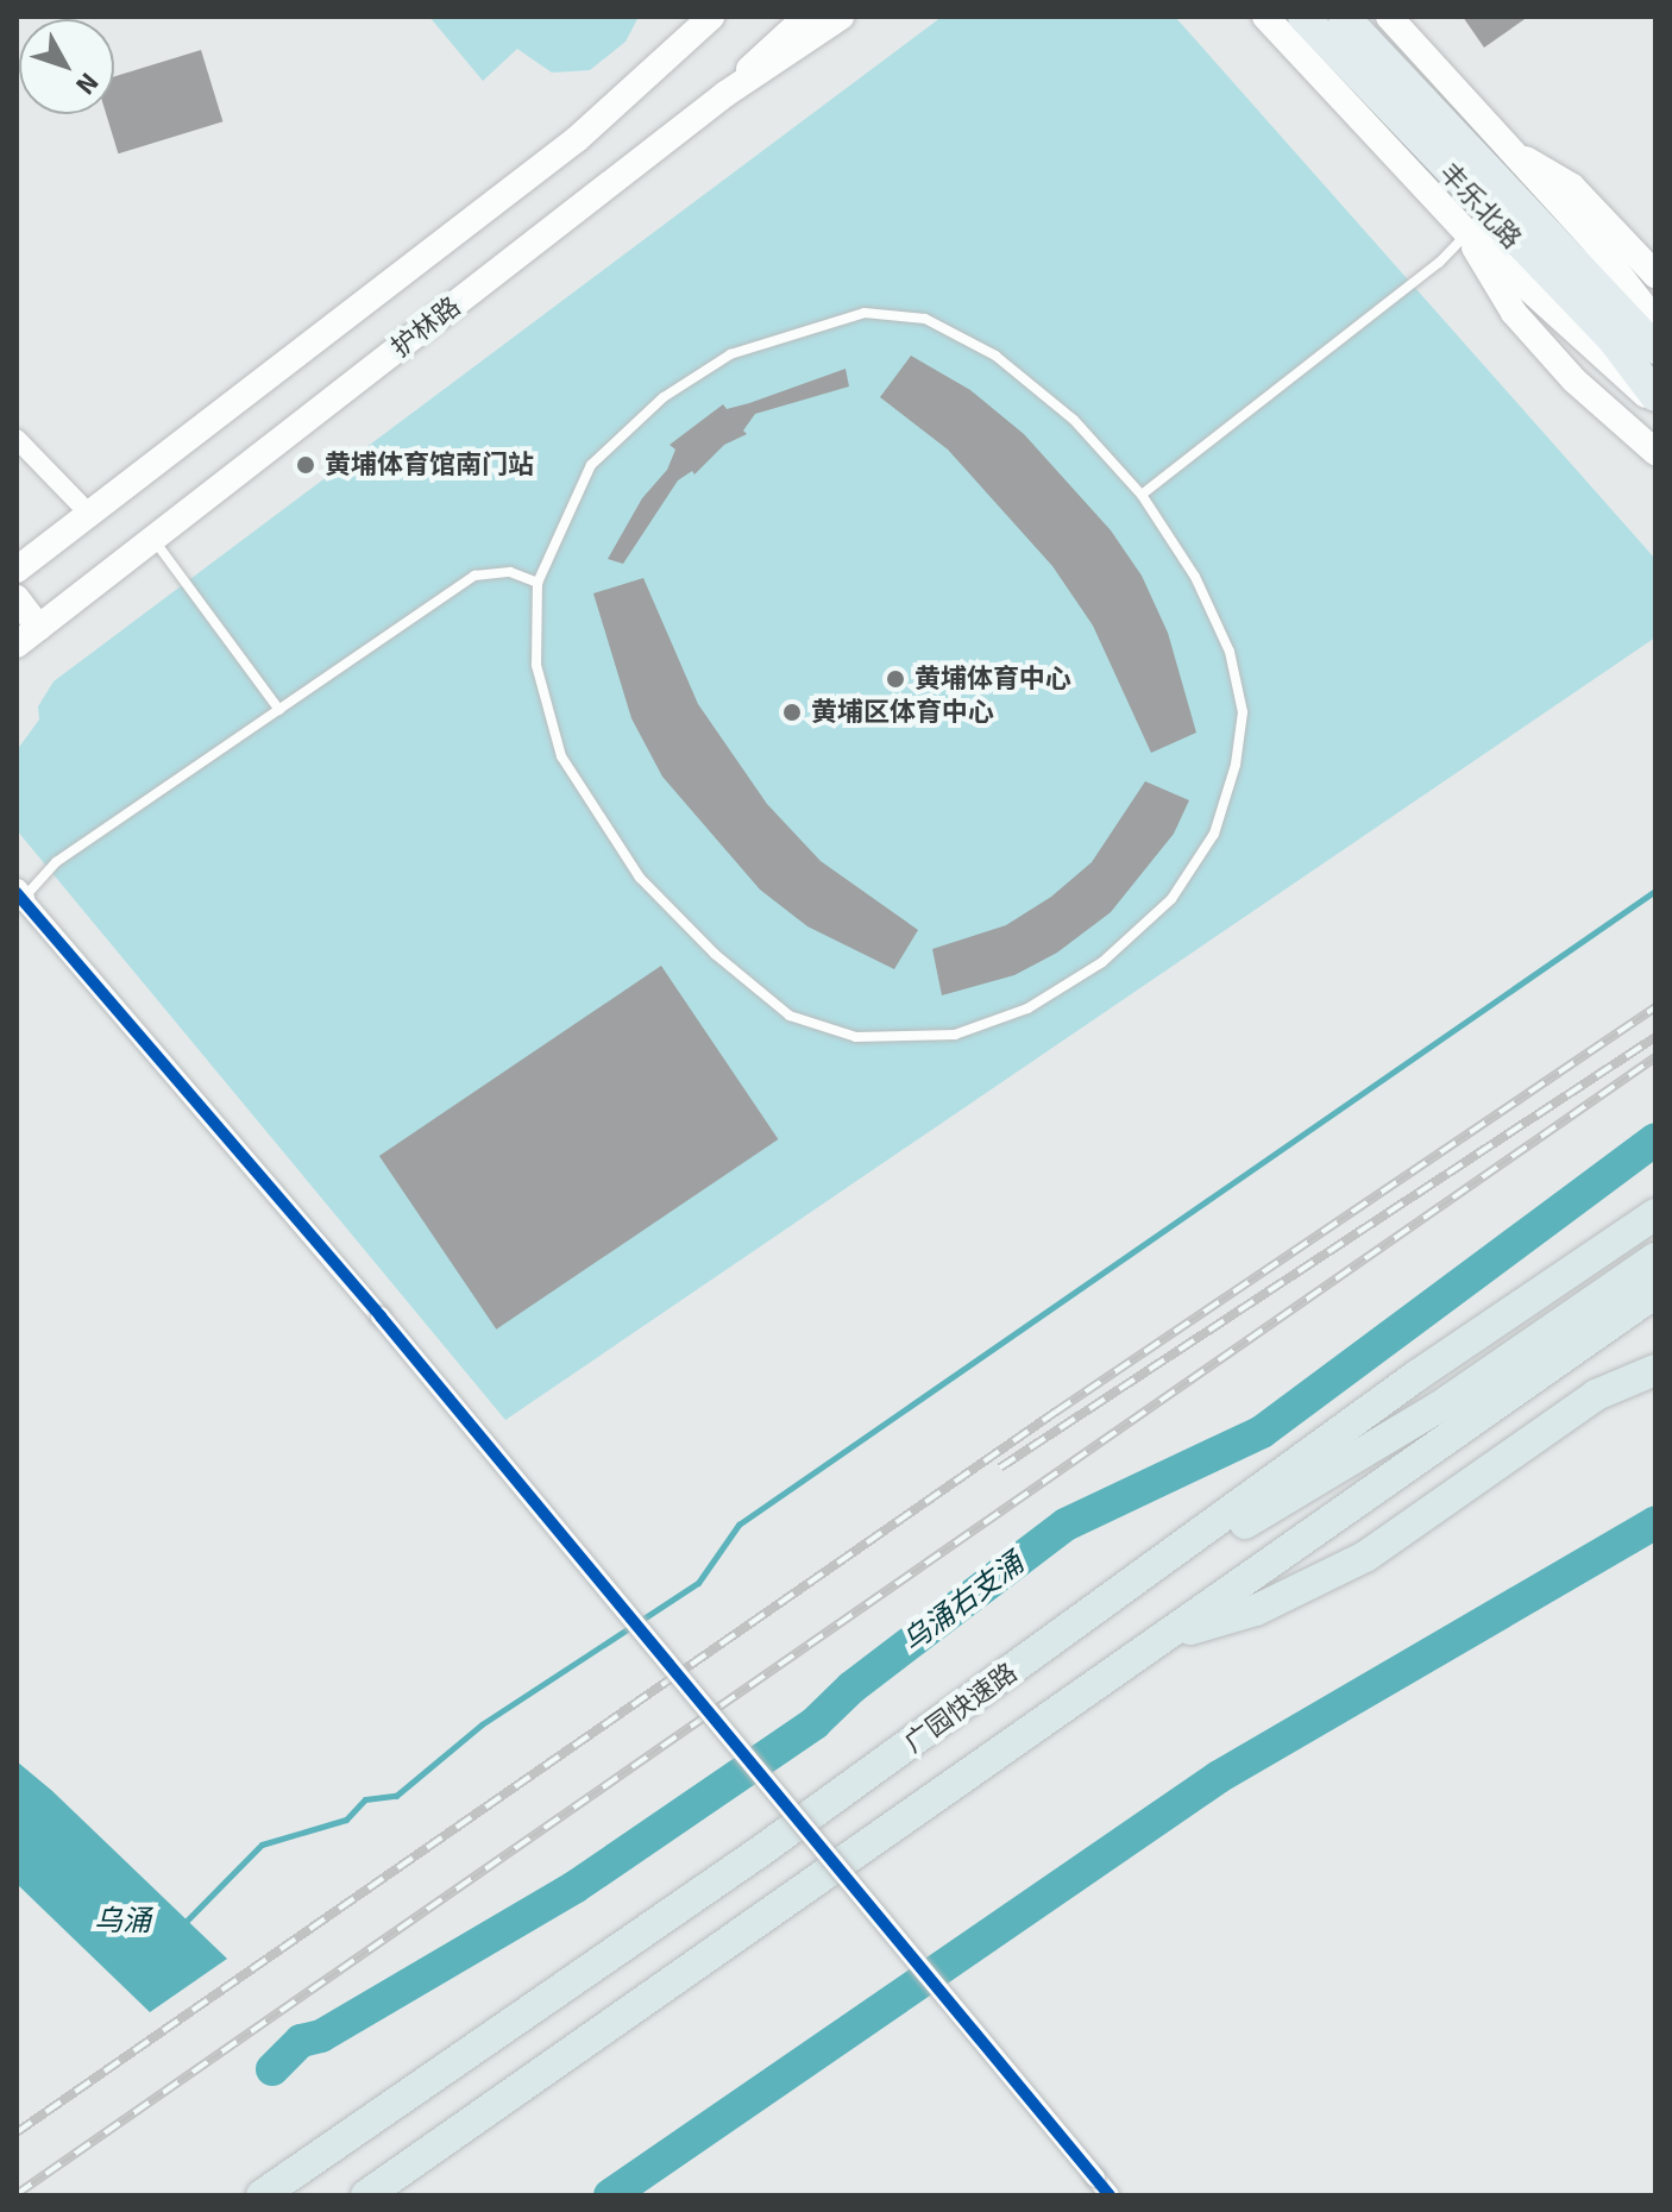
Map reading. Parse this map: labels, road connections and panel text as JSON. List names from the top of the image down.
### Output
{
  "streets": {
    "highway": ["广园快速路"],
    "main road": ["丰乐北路", "护林路"]
  },
  "water": ["乌涌右支涌", "乌涌"],
  "places": ["黄埔体育馆南门站", "黄埔体育中心", "黄埔区体育中心"],
  "north": "bottom right"
}
